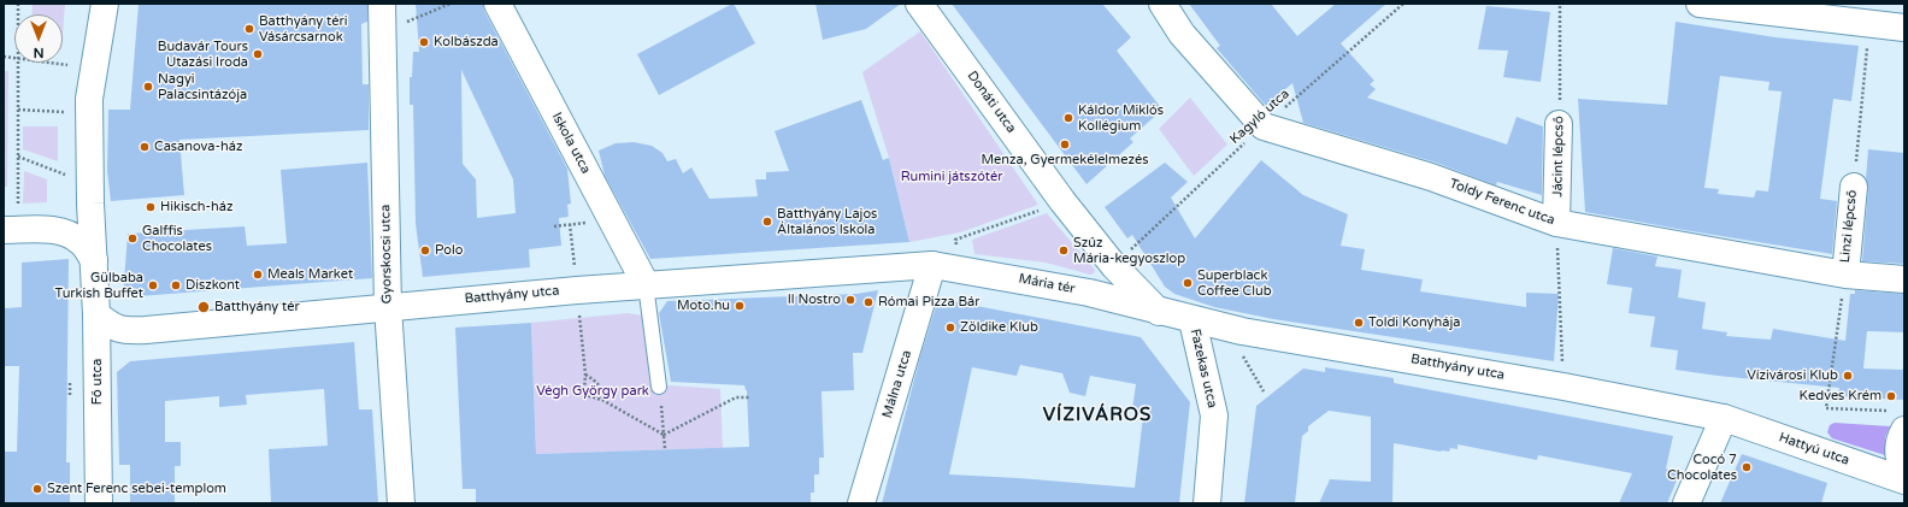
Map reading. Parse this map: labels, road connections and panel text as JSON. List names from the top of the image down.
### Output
{
  "streets": {
    "street": [
      "Donáti utca",
      "Iskola utca",
      "Jácint lépcső",
      "Toldy Ferenc utca",
      "Linzi lépcső",
      "Gyorskocsi utca",
      "Mária tér",
      "Batthyány utca",
      "Fazekas utca",
      "Fő utca",
      "Málna utca",
      "Hattyú utca"
    ],
    "path": ["Kagyló utca"]
  },
  "crossings": [
    ["Kagyló utca", "Toldy Ferenc utca"],
    ["Iskola utca", "Batthyány utca"],
    ["Jácint lépcső", "Toldy Ferenc utca"],
    ["Toldy Ferenc utca", "Linzi lépcső"],
    ["Gyorskocsi utca", "Batthyány utca"],
    ["Mária tér", "Batthyány utca"],
    ["Mária tér", "Fazekas utca"],
    ["Mária tér", "Málna utca"],
    ["Batthyány utca", "Fazekas utca"],
    ["Batthyány utca", "Fő utca"],
    ["Batthyány utca", "Málna utca"],
    ["Batthyány utca", "Hattyú utca"]
  ],
  "districts": ["VÍZIVÁROS"],
  "parks": ["Rumini játszótér", "Végh György park"],
  "places": [
    "Batthyány téri Vásárcsarnok",
    "Kolbászda",
    "Budavár Tours Utazási Iroda",
    "Nagyi Palacsintázója",
    "Káldor Miklós Kollégium",
    "Menza, Gyermekélelmezés",
    "Casanova-ház",
    "Hikisch-ház",
    "Batthyány Lajos Általános Iskola",
    "Galffis Chocolates",
    "Polo",
    "Szűz Mária-kegyoszlop",
    "Meals Market",
    "Superblack Coffee Club",
    "Gülbaba Turkish Buffet",
    "Diszkont",
    "Il Nostro",
    "Római Pizza Bár",
    "Moto.hu",
    "Batthyány tér",
    "Toldi Konyhája",
    "Zöldike Klub",
    "Vízivárosi Klub",
    "Kedves Krém",
    "Cocó 7 Chocolates",
    "Szent Ferenc sebei-templom"
  ],
  "north": "bottom"
}
